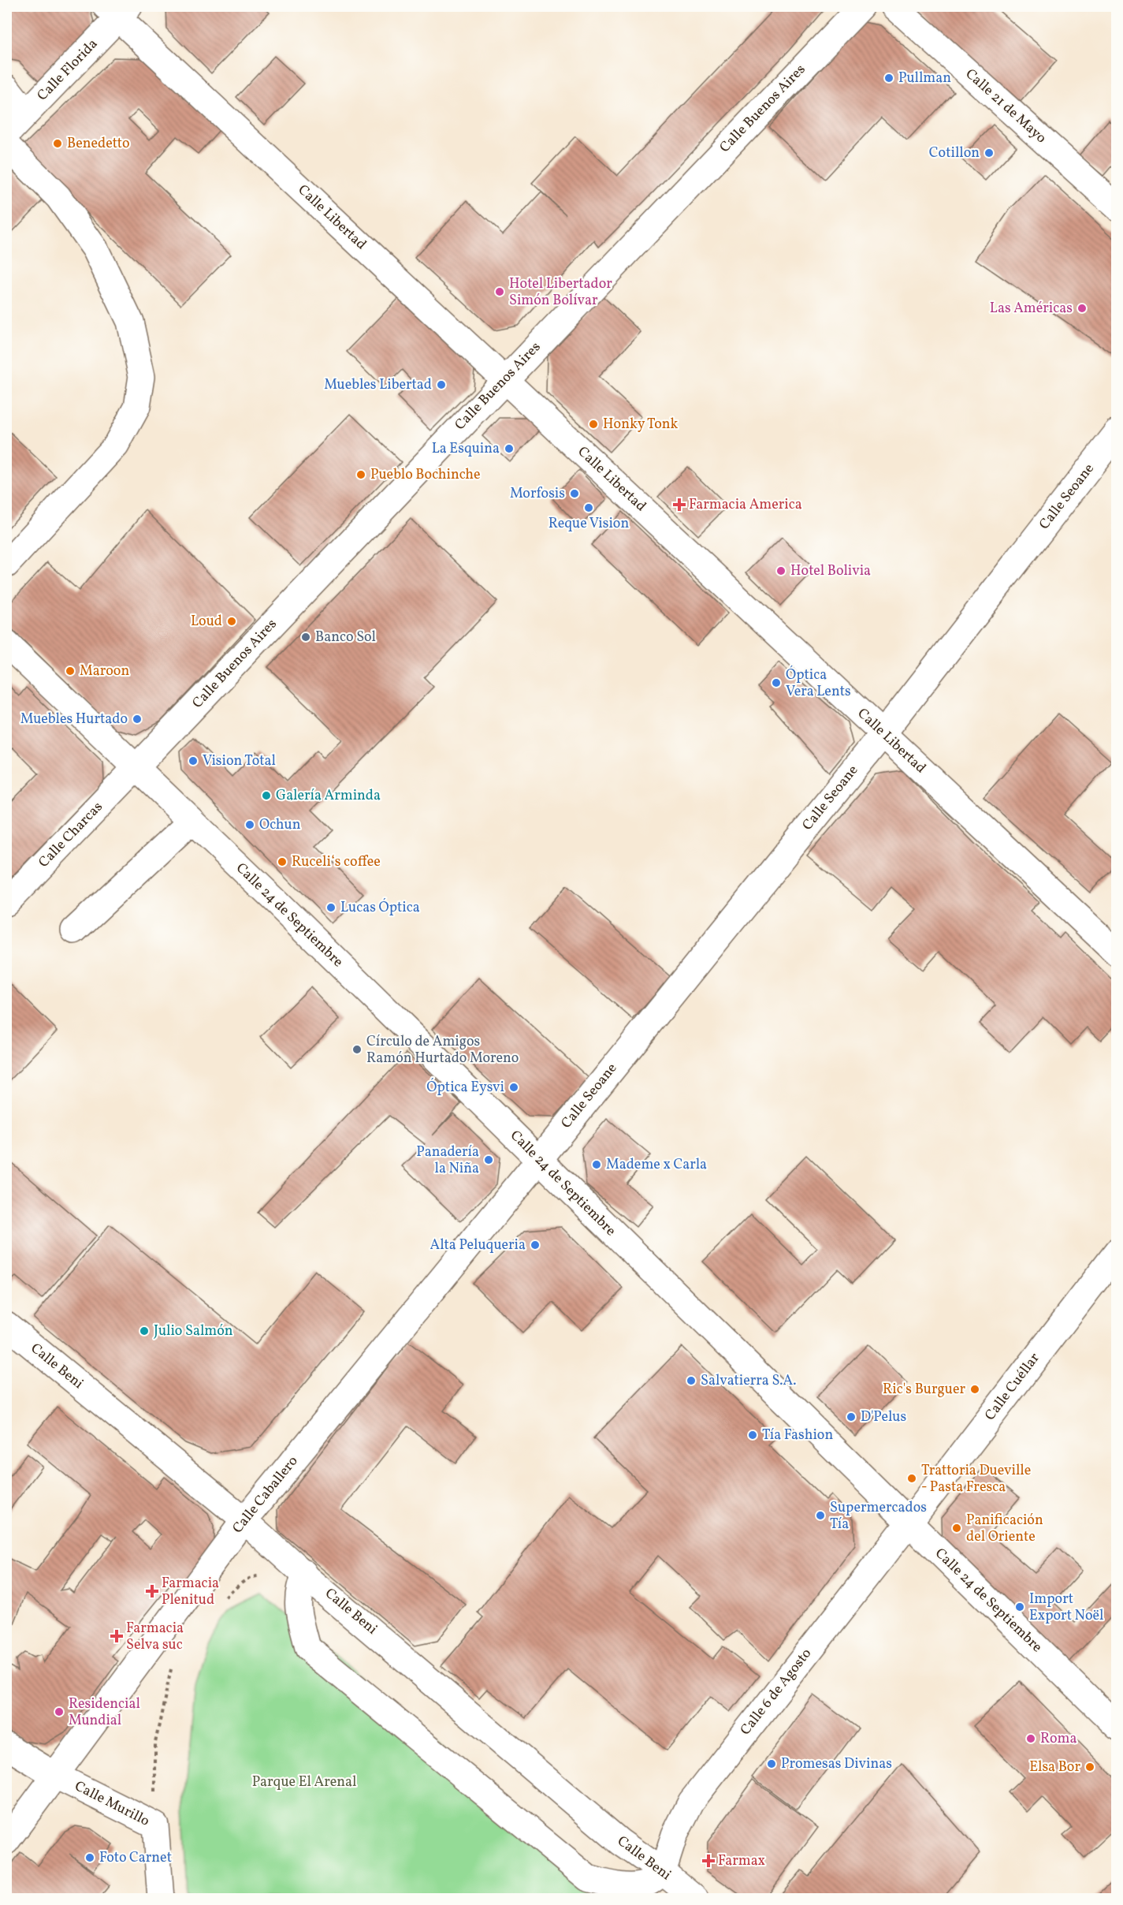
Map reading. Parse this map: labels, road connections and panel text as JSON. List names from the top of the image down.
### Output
{
  "streets": {
    "street": [
      "Calle Florida",
      "Calle 21 de Mayo",
      "Calle Buenos Aires",
      "Calle Libertad",
      "Calle Seoane",
      "Calle Charcas",
      "Calle 24 de Septiembre",
      "Calle Beni",
      "Calle Cuéllar",
      "Calle Caballero",
      "Calle 6 de Agosto",
      "Calle Murillo"
    ]
  },
  "crossings": [
    ["Calle Florida", "Calle Libertad"],
    ["Calle Buenos Aires", "Calle Libertad"],
    ["Calle Buenos Aires", "Calle Charcas"],
    ["Calle Buenos Aires", "Calle 24 de Septiembre"],
    ["Calle Libertad", "Calle Seoane"],
    ["Calle Seoane", "Calle 24 de Septiembre"],
    ["Calle Seoane", "Calle Caballero"],
    ["Calle Charcas", "Calle 24 de Septiembre"],
    ["Calle 24 de Septiembre", "Calle Cuéllar"],
    ["Calle 24 de Septiembre", "Calle Caballero"],
    ["Calle 24 de Septiembre", "Calle 6 de Agosto"],
    ["Calle Beni", "Calle Caballero"],
    ["Calle Beni", "Calle 6 de Agosto"],
    ["Calle Cuéllar", "Calle 6 de Agosto"],
    ["Calle Caballero", "Calle Murillo"]
  ],
  "parks": ["Parque El Arenal"],
  "places": {
    "other": [
      "Pullman",
      "Benedetto",
      "Cotillon",
      "Hotel Libertador Simón Bolívar",
      "Las Américas",
      "Muebles Libertad",
      "Honky Tonk",
      "La Esquina",
      "Pueblo Bochinche",
      "Morfosis",
      "Reque Vision",
      "Hotel Bolivia",
      "Loud",
      "Banco Sol",
      "Maroon",
      "Óptica Vera Lents",
      "Muebles Hurtado",
      "Vision Total",
      "Galería Arminda",
      "Ochun",
      "Ruceli‘s coffee",
      "Lucas Óptica",
      "Círculo de Amigos Ramón Hurtado Moreno",
      "Óptica Eysvi",
      "Panadería la Niña",
      "Mademe x Carla",
      "Alta Peluqueria",
      "Julio Salmón",
      "Salvatierra S.A.",
      "Ric's Burguer",
      "D'Pelus",
      "Tía Fashion",
      "Trattoria Dueville - Pasta Fresca",
      "Supermercados Tía",
      "Panificación del Oriente",
      "Import Export Noël",
      "Residencial Mundial",
      "Roma",
      "Promesas Divinas",
      "Elsa Bor",
      "Foto Carnet"
    ],
    "health": [
      "Farmacia America",
      "Farmacia Plenitud",
      "Farmacia Selva suc",
      "Farmax"
    ]
  }
}
